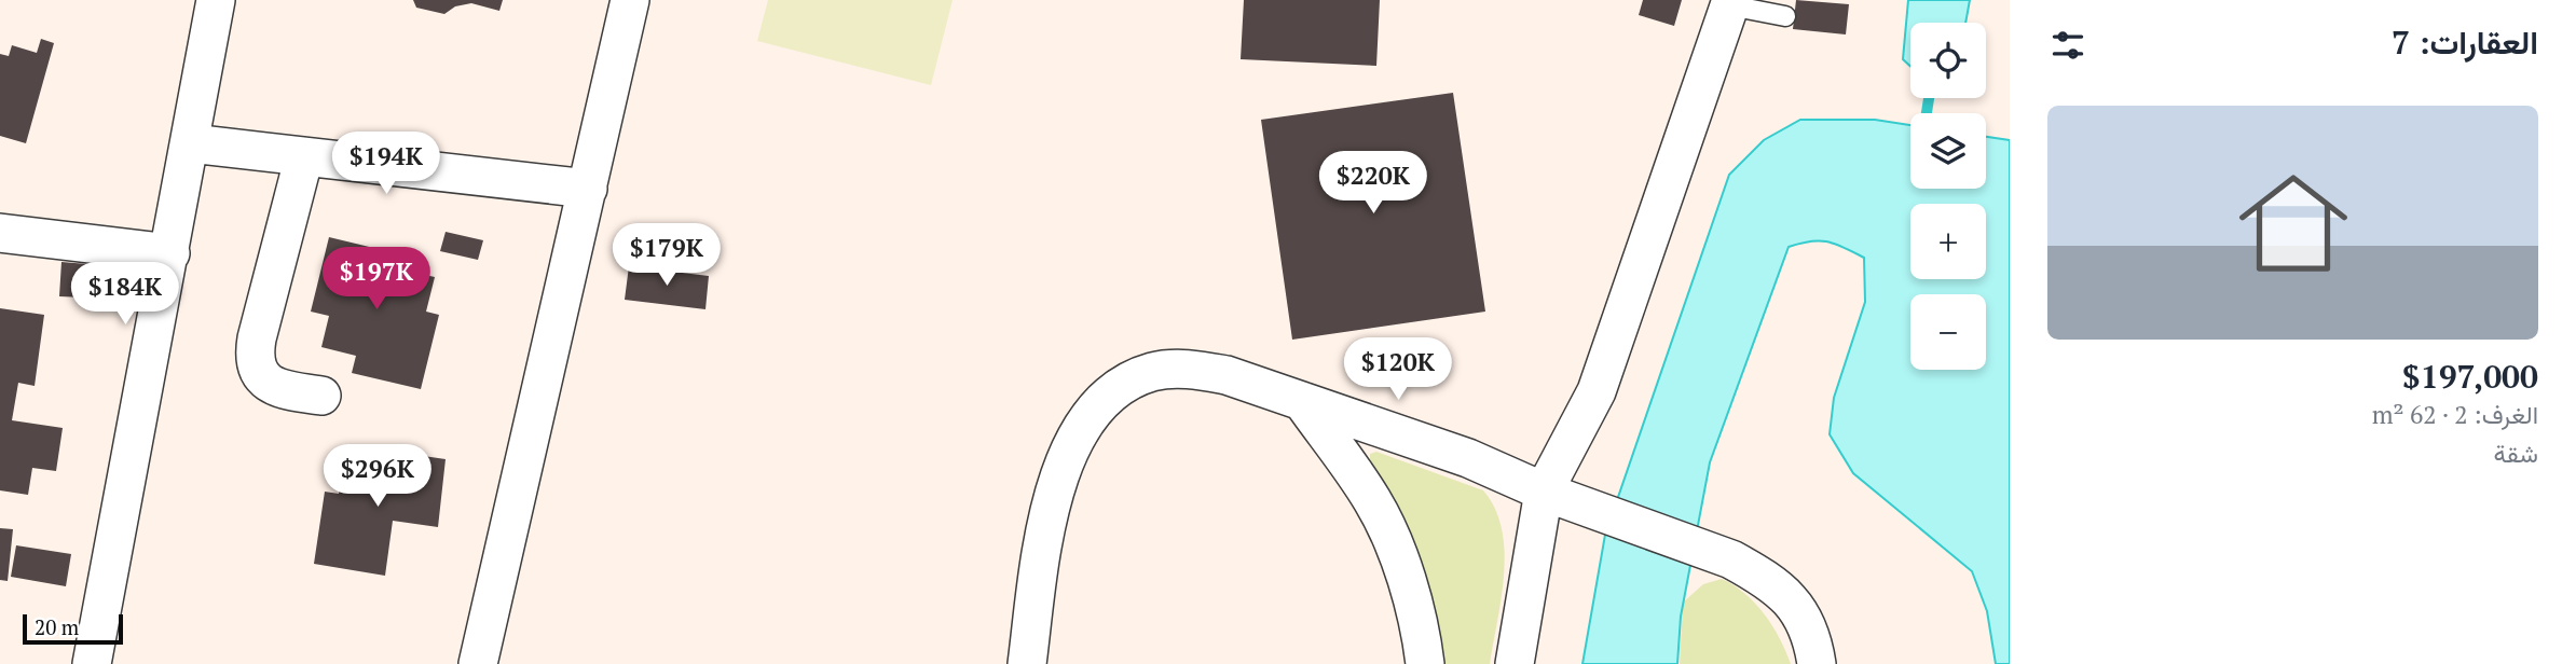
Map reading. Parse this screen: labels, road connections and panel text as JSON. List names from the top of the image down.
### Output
{
  "scale_bar": "20 m",
  "page": {
    "heading": "العقارات: 7",
    "map_buttons": ["+", "−"],
    "list": [
      {
        "name": "$197,000",
        "note": "الغرف: 2 · 62 m² · شقة"
      }
    ],
    "price": [
      "$194K",
      "$220K",
      "$179K",
      "$197K",
      "$184K",
      "$120K",
      "$296K"
    ],
    "scale": "20 m"
  }
}
